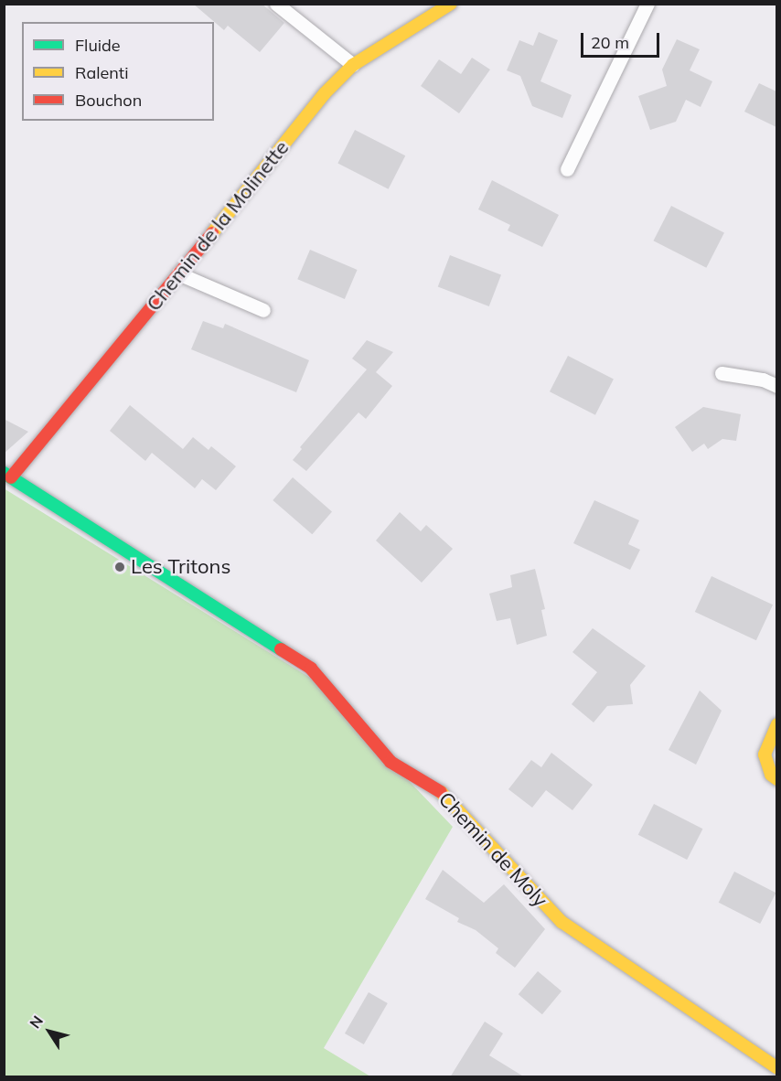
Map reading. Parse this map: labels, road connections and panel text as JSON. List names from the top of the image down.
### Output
{
  "streets": {
    "street": ["Chemin de la Molinette", "Chemin de Moly"]
  },
  "crossings": [
    ["Chemin de la Molinette", "Chemin de Moly"]
  ],
  "places": ["Les Tritons"],
  "legend": ["Fluide", "Ralenti", "Bouchon"],
  "scale_bar": "20 m",
  "north": "top left"
}
